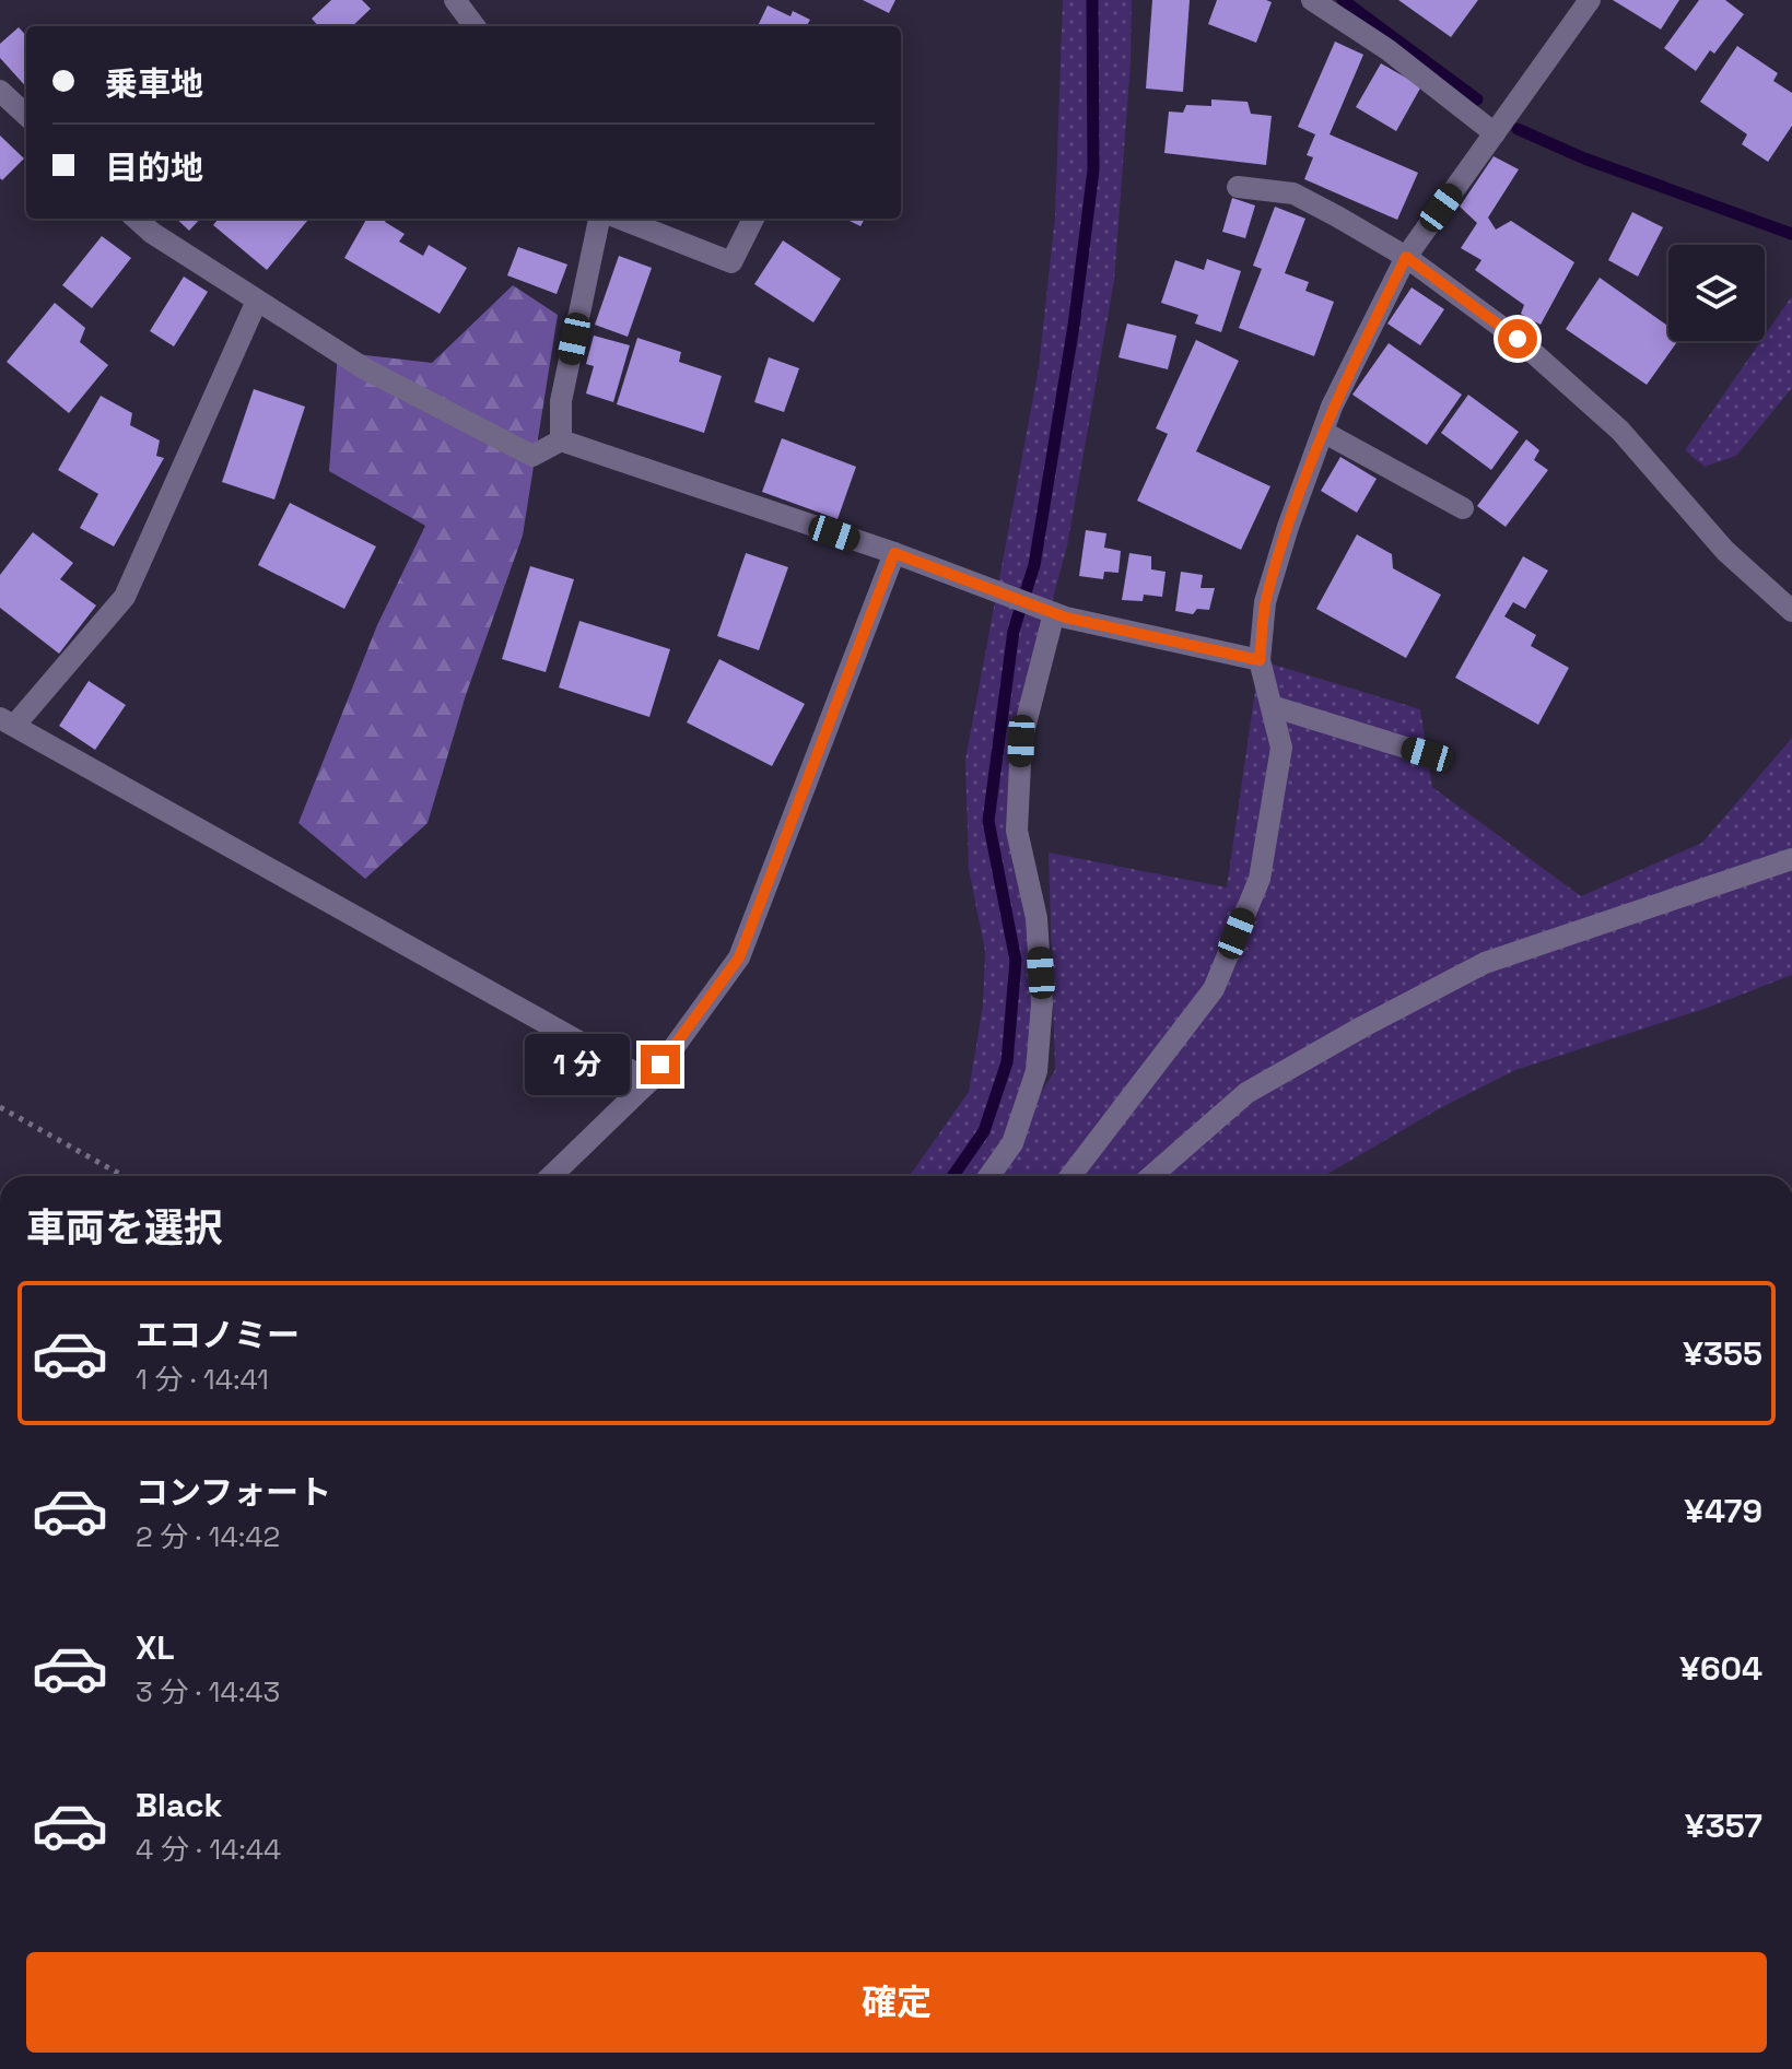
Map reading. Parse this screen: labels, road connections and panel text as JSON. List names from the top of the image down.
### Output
{
  "page": {
    "banner": ["乗車地", "目的地"],
    "bubble": "1 分",
    "heading": "車両を選択",
    "list": [
      {
        "name": "エコノミー",
        "note": "1 分 · 14:41",
        "value": "¥355"
      },
      {
        "name": "コンフォート",
        "note": "2 分 · 14:42",
        "value": "¥479"
      },
      {
        "name": "XL",
        "note": "3 分 · 14:43",
        "value": "¥604"
      },
      {
        "name": "Black",
        "note": "4 分 · 14:44",
        "value": "¥357"
      }
    ],
    "buttons": "確定"
  }
}
